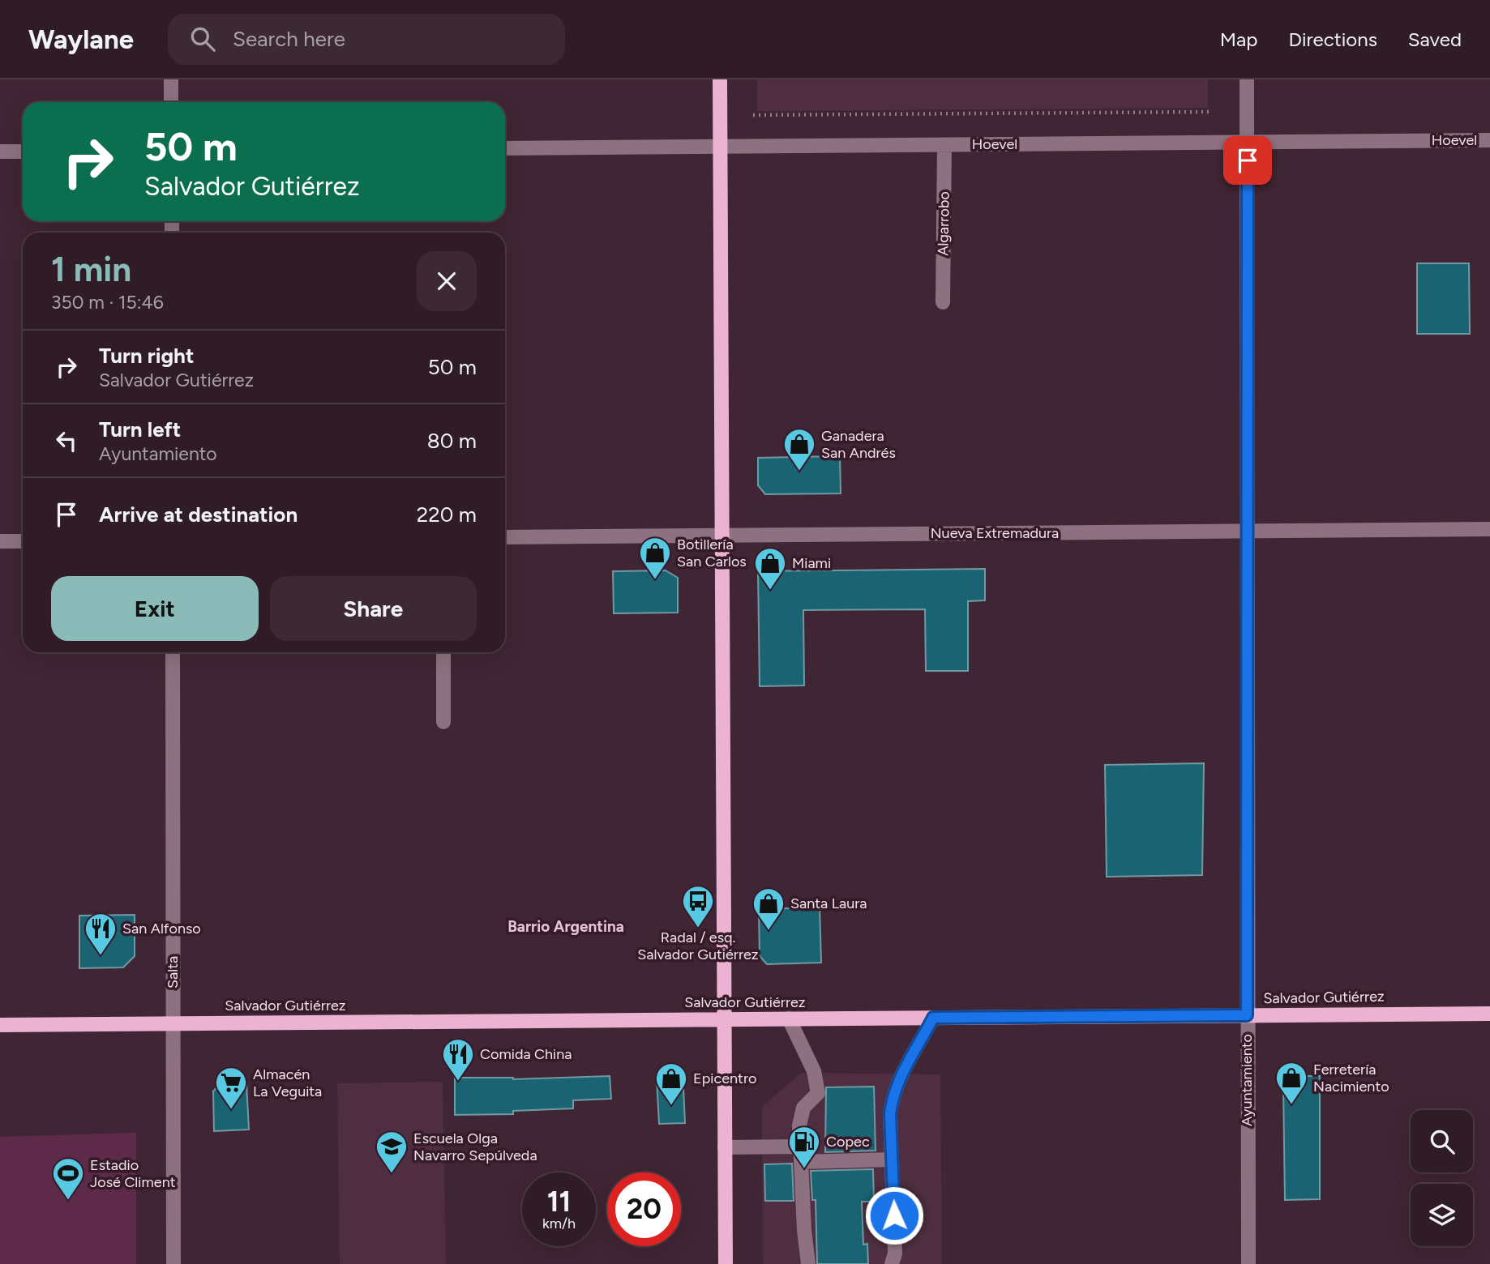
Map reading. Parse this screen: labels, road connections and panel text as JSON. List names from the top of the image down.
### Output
{
  "streets": {
    "main road": ["Salvador Gutiérrez"],
    "street": [
      "Hoevel",
      "Algarrobo",
      "Nueva Extremadura",
      "Salta",
      "Ayuntamiento"
    ]
  },
  "crossings": [
    ["Hoevel", "Algarrobo"],
    ["Hoevel", "Ayuntamiento"],
    ["Nueva Extremadura", "Ayuntamiento"],
    ["Salta", "Salvador Gutiérrez"],
    ["Salvador Gutiérrez", "Ayuntamiento"]
  ],
  "districts": ["Barrio Argentina"],
  "places": {
    "shop": [
      "Ganadera San Andrés",
      "Botillería San Carlos",
      "Miami",
      "Santa Laura",
      "Ferretería Nacimiento",
      "Epicentro"
    ],
    "bus stop": ["Radal / esq. Salvador Gutiérrez"],
    "restaurant": ["San Alfonso", "Comida China"],
    "supermarket": ["Almacén La Veguita"],
    "fuel station": ["Copec"],
    "school or university": ["Escuela Olga Navarro Sepúlveda"],
    "sports": ["Estadio José Climent"]
  },
  "page": {
    "header": "Waylane",
    "search": "Search here",
    "nav": ["Map", "Directions", "Saved"],
    "turn": ["50 m", "Salvador Gutiérrez"],
    "heading": ["1 min", "350 m · 15:46"],
    "list": [
      {
        "name": "Turn right",
        "note": "Salvador Gutiérrez",
        "value": "50 m"
      },
      {
        "name": "Turn left",
        "note": "Ayuntamiento",
        "value": "80 m"
      },
      {
        "name": "Arrive at destination",
        "value": "220 m"
      }
    ],
    "buttons": ["Exit", "Share"],
    "speed": "11 km/h",
    "limit": "20"
  }
}
